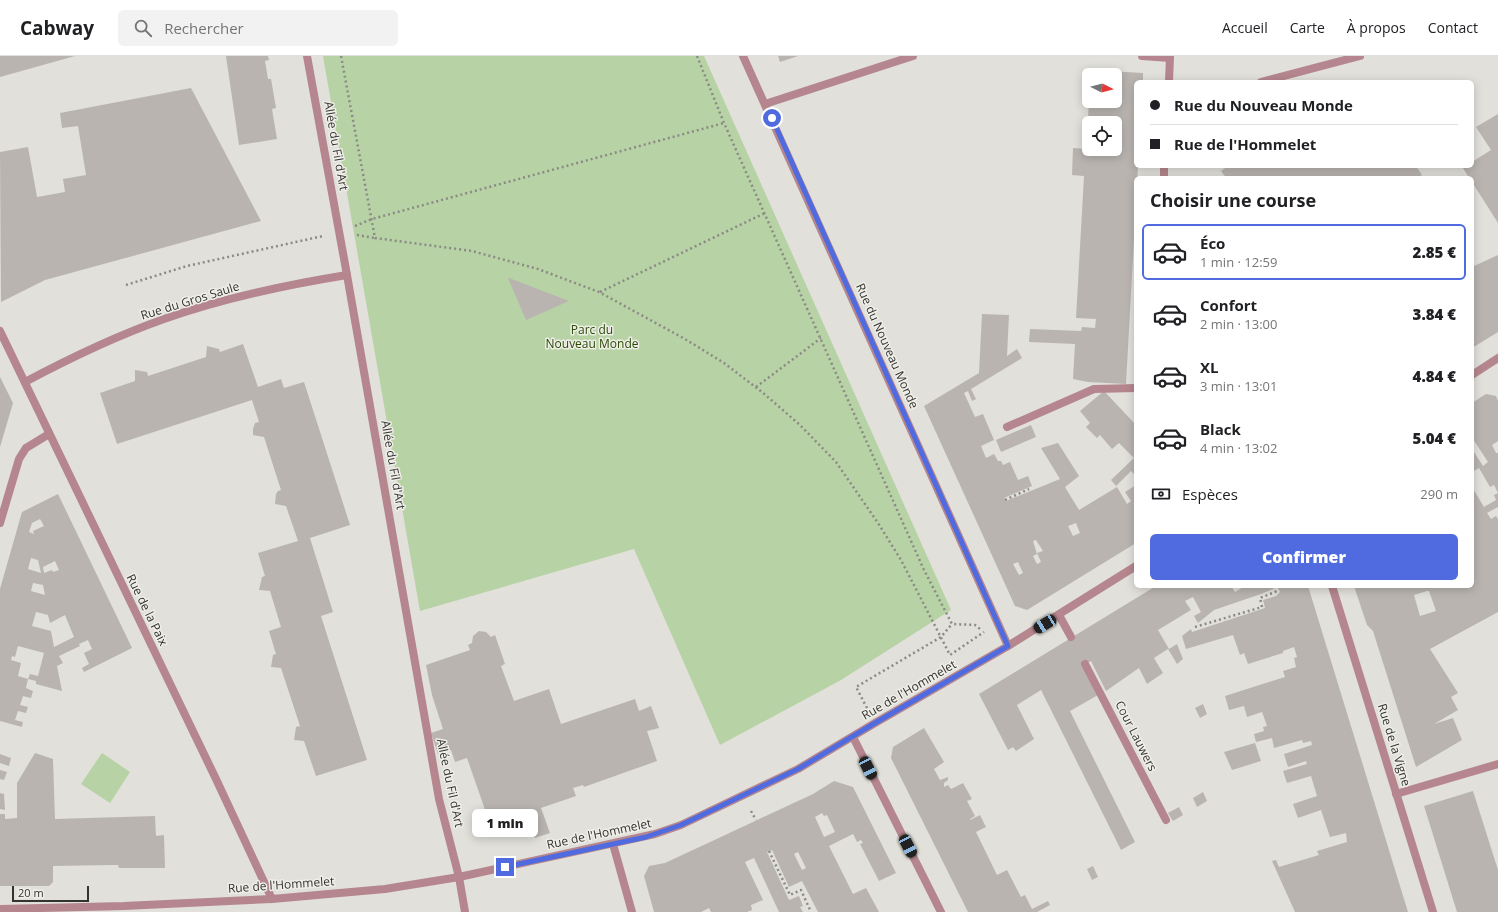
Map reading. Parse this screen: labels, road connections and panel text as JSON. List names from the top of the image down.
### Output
{
  "streets": {
    "street": [
      "Allée du Fil d'Art",
      "Rue du Gros Saule",
      "Rue du Nouveau Monde",
      "Rue de la Paix",
      "Rue de l'Hommelet",
      "Cour Lauwers",
      "Rue de la Vigne"
    ]
  },
  "crossings": [
    ["Allée du Fil d'Art", "Rue du Gros Saule"],
    ["Allée du Fil d'Art", "Rue de l'Hommelet"],
    ["Rue du Gros Saule", "Rue de la Paix"],
    ["Rue du Nouveau Monde", "Rue de l'Hommelet"],
    ["Rue de la Paix", "Rue de l'Hommelet"]
  ],
  "parks": ["Parc du Nouveau Monde"],
  "scale_bar": "20 m",
  "north": "right",
  "page": {
    "header": "Cabway",
    "search": "Rechercher",
    "nav": [
      "Accueil",
      "Carte",
      "À propos",
      "Contact"
    ],
    "banner": ["Rue du Nouveau Monde", "Rue de l'Hommelet"],
    "heading": "Choisir une course",
    "list": [
      {
        "name": "Éco",
        "note": "1 min · 12:59",
        "value": "2.85 €"
      },
      {
        "name": "Confort",
        "note": "2 min · 13:00",
        "value": "3.84 €"
      },
      {
        "name": "XL",
        "note": "3 min · 13:01",
        "value": "4.84 €"
      },
      {
        "name": "Black",
        "note": "4 min · 13:02",
        "value": "5.04 €"
      }
    ],
    "pay": ["Espèces", "290 m"],
    "buttons": "Confirmer",
    "bubble": "1 min",
    "scale": "20 m"
  }
}
